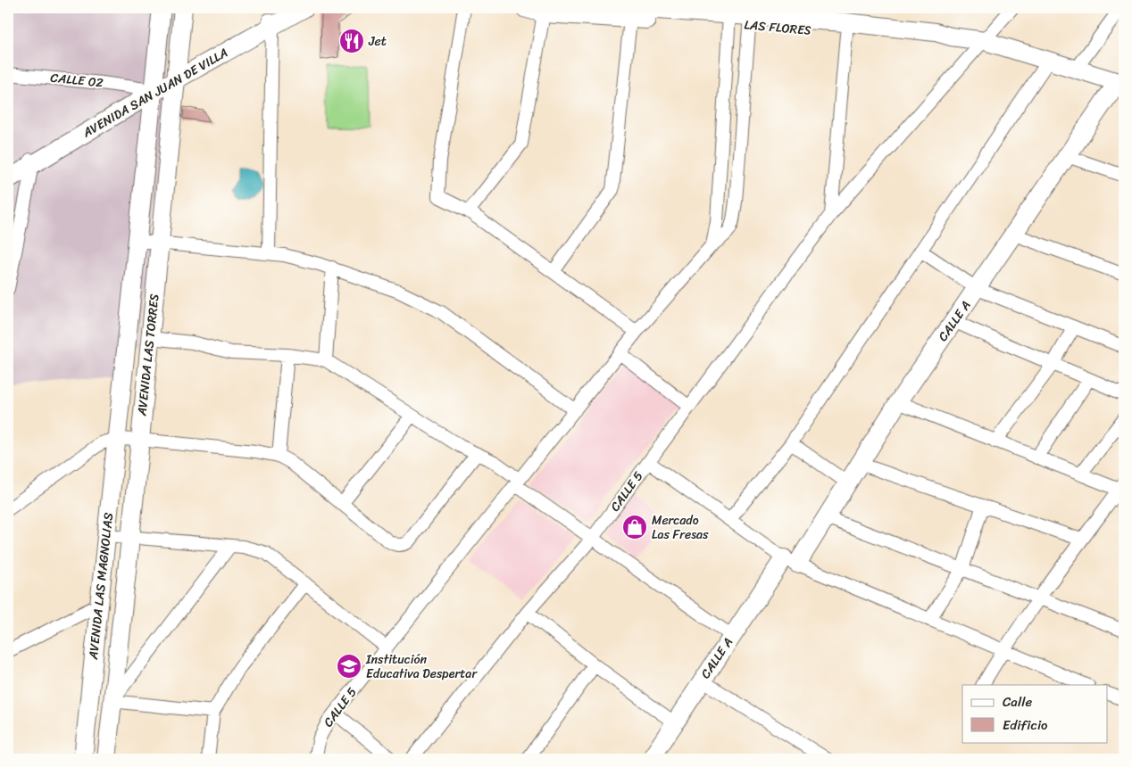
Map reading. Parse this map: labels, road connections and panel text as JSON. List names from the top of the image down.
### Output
{
  "streets": {
    "street": [
      "LAS FLORES",
      "CALLE 02",
      "AVENIDA SAN JUAN DE VILLA",
      "CALLE A",
      "AVENIDA LAS TORRES",
      "CALLE 5",
      "AVENIDA LAS MAGNOLIAS"
    ]
  },
  "crossings": [
    ["LAS FLORES", "CALLE A"],
    ["LAS FLORES", "CALLE 5"],
    ["CALLE 02", "AVENIDA SAN JUAN DE VILLA"],
    ["CALLE 02", "AVENIDA LAS TORRES"],
    ["AVENIDA SAN JUAN DE VILLA", "AVENIDA LAS TORRES"],
    ["AVENIDA LAS TORRES", "AVENIDA LAS MAGNOLIAS"]
  ],
  "places": {
    "restaurant": ["Jet"],
    "shop": ["Mercado Las Fresas"],
    "school or university": ["Institución Educativa Despertar"]
  },
  "legend": ["Calle", "Edificio"]
}
